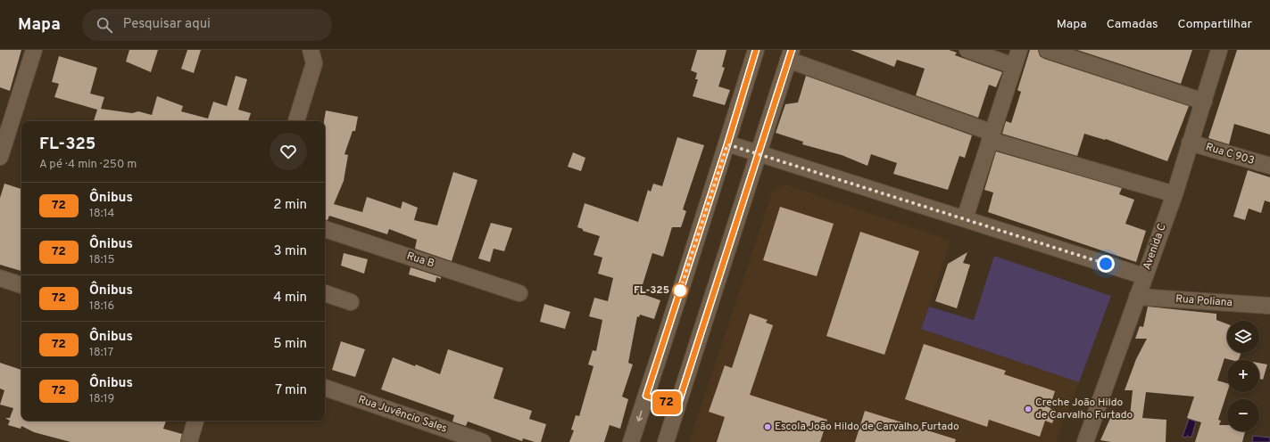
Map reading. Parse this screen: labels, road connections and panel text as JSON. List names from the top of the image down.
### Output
{
  "streets": {
    "street": [
      "Rua C 903",
      "Avenida C",
      "Rua B",
      "Rua Poliana",
      "Rua Juvêncio Sales"
    ]
  },
  "crossings": [
    ["Rua C 903", "Avenida C"],
    ["Avenida C", "Rua Poliana"]
  ],
  "places": ["FL-325", "Creche João Hildo de Carvalho Furtado", "Escola João Hildo de Carvalho Furtado"],
  "lines": ["bus line 72"],
  "page": {
    "header": "Mapa",
    "search": "Pesquisar aqui",
    "nav": ["Mapa", "Camadas", "Compartilhar"],
    "on_map": "72",
    "heading": ["FL-325", "A pé · 4 min · 250 m"],
    "list": [
      {
        "mark": "72",
        "name": "Ônibus",
        "note": "18:14",
        "value": "2 min"
      },
      {
        "mark": "72",
        "name": "Ônibus",
        "note": "18:15",
        "value": "3 min"
      },
      {
        "mark": "72",
        "name": "Ônibus",
        "note": "18:16",
        "value": "4 min"
      },
      {
        "mark": "72",
        "name": "Ônibus",
        "note": "18:17",
        "value": "5 min"
      },
      {
        "mark": "72",
        "name": "Ônibus",
        "note": "18:19",
        "value": "7 min"
      }
    ],
    "map_buttons": ["+", "−"]
  }
}
